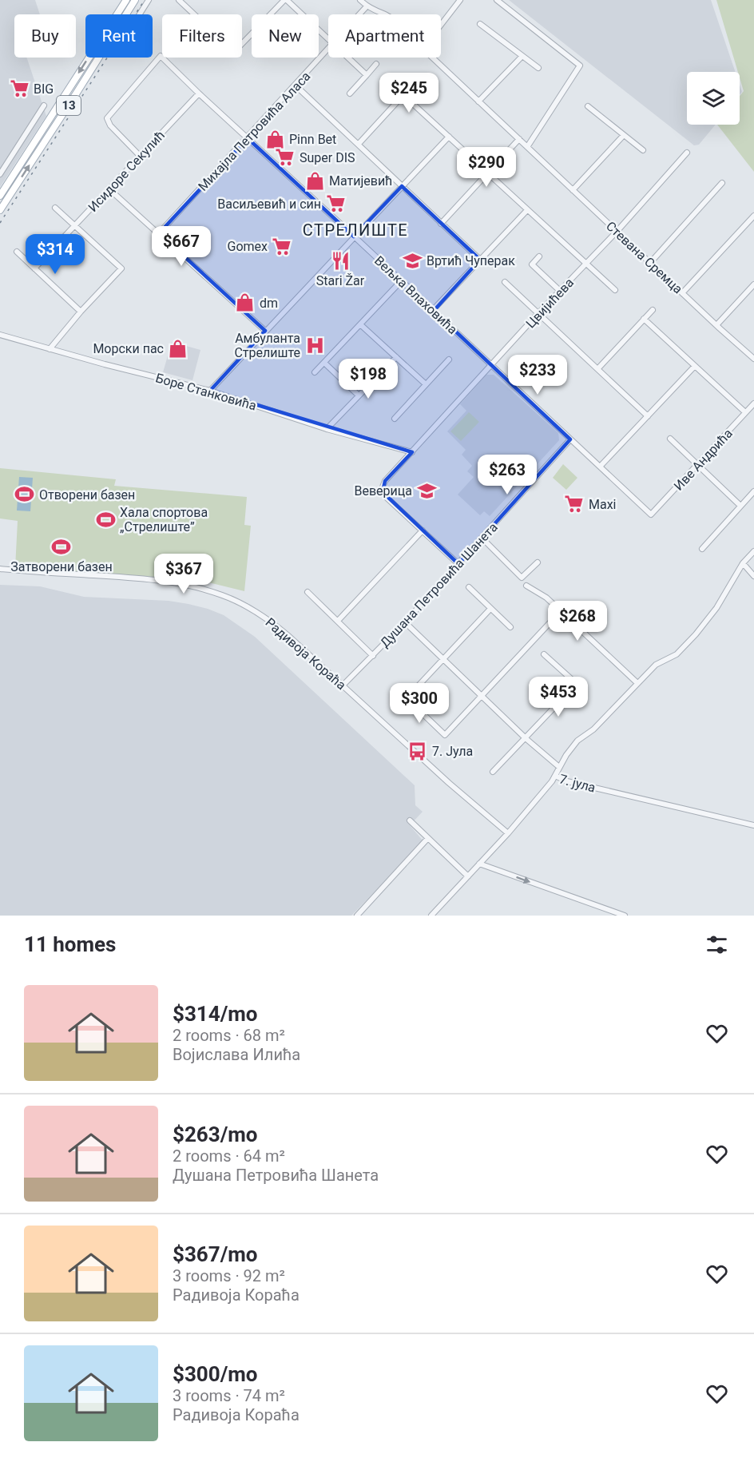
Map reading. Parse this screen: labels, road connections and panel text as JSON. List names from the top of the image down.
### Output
{
  "streets": {
    "main road": ["13"],
    "street": [
      "Михајла Петровића Аласа",
      "Исидоре Секулић",
      "Стевана Сремца",
      "Вељка Влаховића",
      "Цвијићева",
      "Боре Станковића",
      "Иве Андрића",
      "Душана Петровића Шанета",
      "Радивоја Кораћа",
      "7. јула"
    ]
  },
  "crossings": [
    ["Михајла Петровића Аласа", "Вељка Влаховића"],
    ["Исидоре Секулић", "Вељка Влаховића"],
    ["Стевана Сремца", "Цвијићева"],
    ["Вељка Влаховића", "Цвијићева"],
    ["Вељка Влаховића", "Иве Андрића"],
    ["Вељка Влаховића", "Душана Петровића Шанета"],
    ["Цвијићева", "Боре Станковића"],
    ["Душана Петровића Шанета", "Радивоја Кораћа"],
    ["Радивоја Кораћа", "7. јула"]
  ],
  "districts": ["СТРЕЛИШТЕ"],
  "places": {
    "supermarket": [
      "BIG",
      "Super DIS",
      "Васиљевић и син",
      "Gomex",
      "Maxi"
    ],
    "shop": [
      "Pinn Bet",
      "Матијевић",
      "dm",
      "Морски пас"
    ],
    "restaurant": ["Stari Žar"],
    "school or university": ["Вртић Чуперак", "Веверица"],
    "hospital": ["Амбуланта Стрелиште"],
    "sports": ["Отворени базен", "Хала спортова „Стрелиште”", "Затворени базен"],
    "bus stop": ["7. Јула"]
  },
  "page": {
    "chip": [
      "Buy",
      "Rent",
      "Filters",
      "New",
      "Apartment"
    ],
    "price": [
      "$245",
      "$290",
      "$667",
      "$314",
      "$233",
      "$198",
      "$263",
      "$367",
      "$268",
      "$453",
      "$300"
    ],
    "heading": "11 homes",
    "list": [
      {
        "name": "$314/mo",
        "note": "2 rooms · 68 m² · Војислава Илића"
      },
      {
        "name": "$263/mo",
        "note": "2 rooms · 64 m² · Душана Петровића Шанета"
      },
      {
        "name": "$367/mo",
        "note": "3 rooms · 92 m² · Радивоја Кораћа"
      },
      {
        "name": "$300/mo",
        "note": "3 rooms · 74 m² · Радивоја Кораћа"
      }
    ]
  }
}
